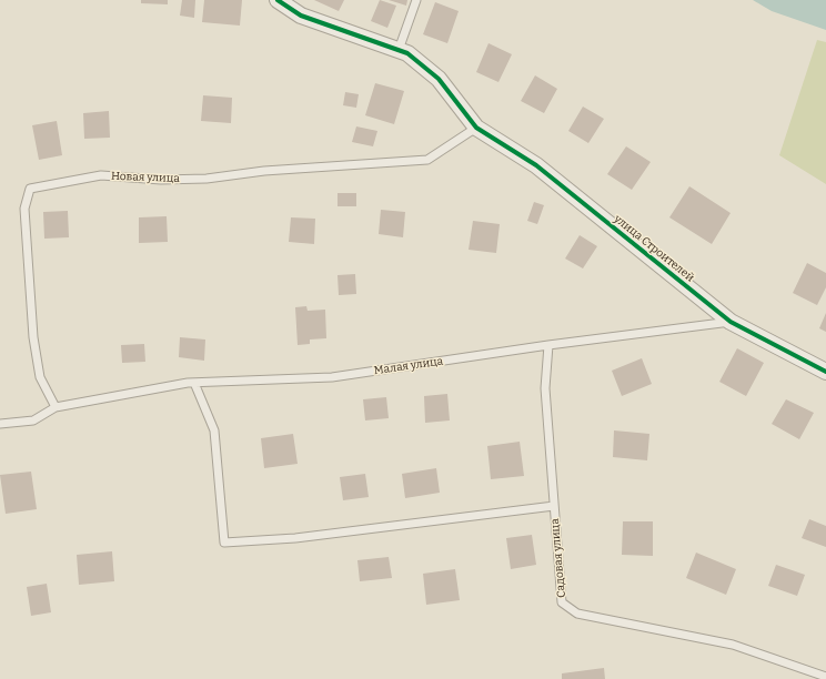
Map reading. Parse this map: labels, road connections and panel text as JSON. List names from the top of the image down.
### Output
{
  "streets": {
    "street": ["улица Строителей"],
    "lane": ["Новая улица", "Малая улица", "Садовая улица"]
  },
  "crossings": [
    ["Новая улица", "улица Строителей"],
    ["Новая улица", "Малая улица"],
    ["улица Строителей", "Малая улица"],
    ["Малая улица", "Садовая улица"]
  ]
}
